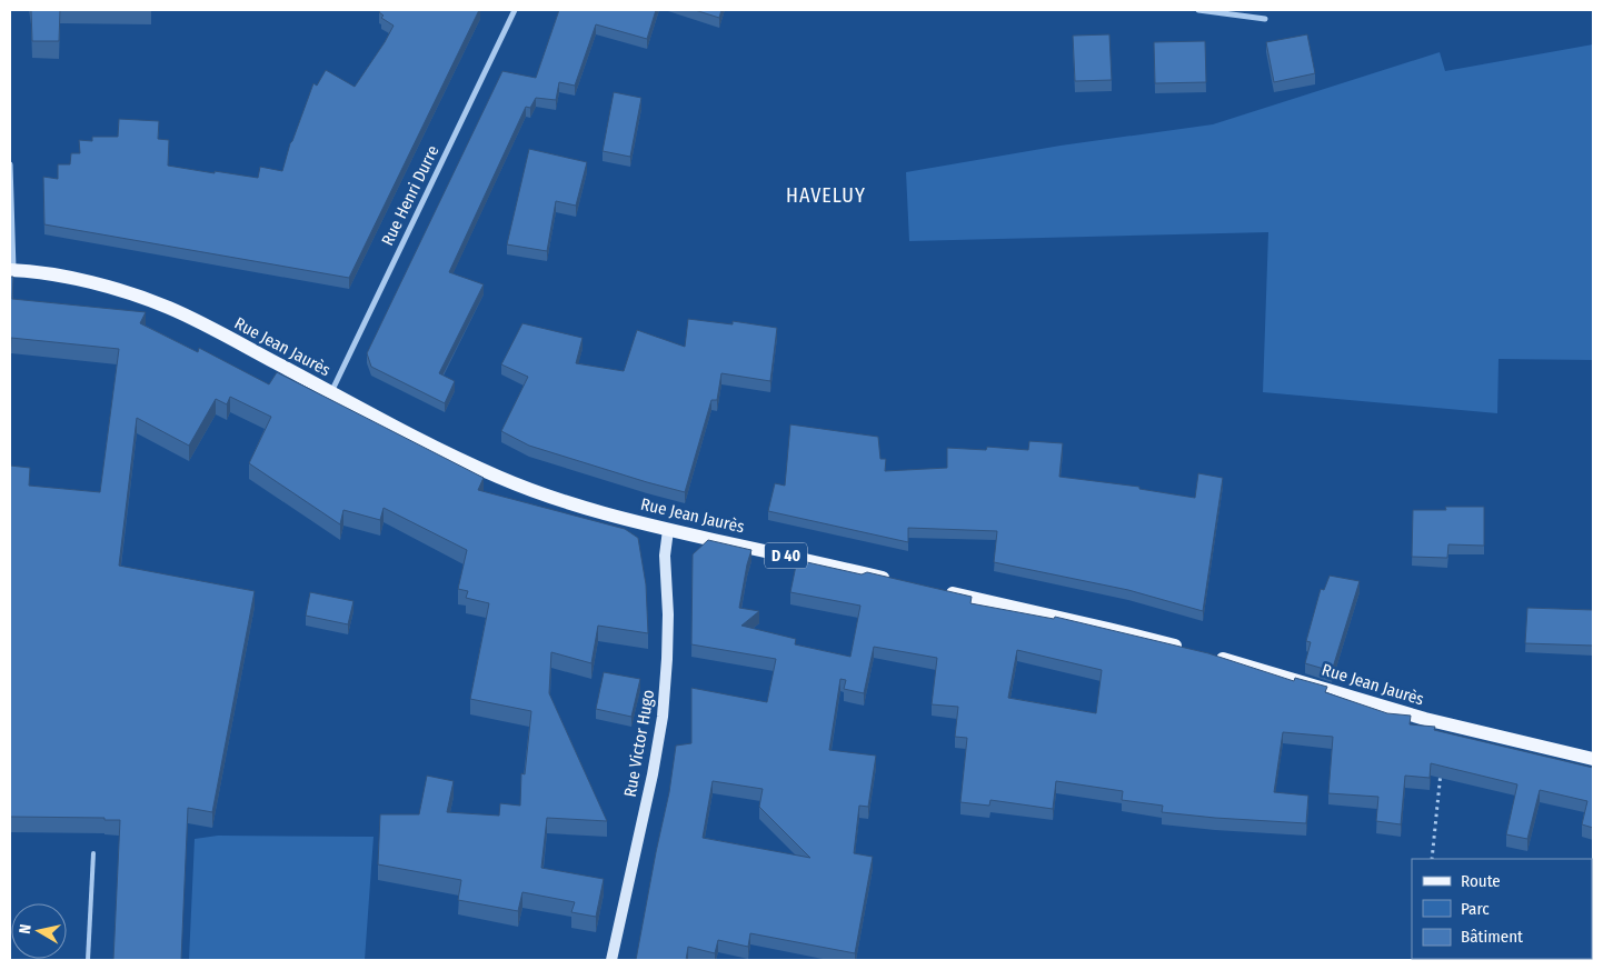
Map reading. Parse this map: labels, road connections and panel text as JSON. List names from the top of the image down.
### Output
{
  "streets": {
    "main road": ["Rue Jean Jaurès", "D 40"],
    "street": ["Rue Henri Durre", "Rue Victor Hugo"]
  },
  "crossings": [
    ["Rue Henri Durre", "Rue Jean Jaurès"],
    ["Rue Jean Jaurès", "Rue Victor Hugo"]
  ],
  "districts": ["HAVELUY"],
  "legend": ["Route", "Parc", "Bâtiment"],
  "north": "left"
}
